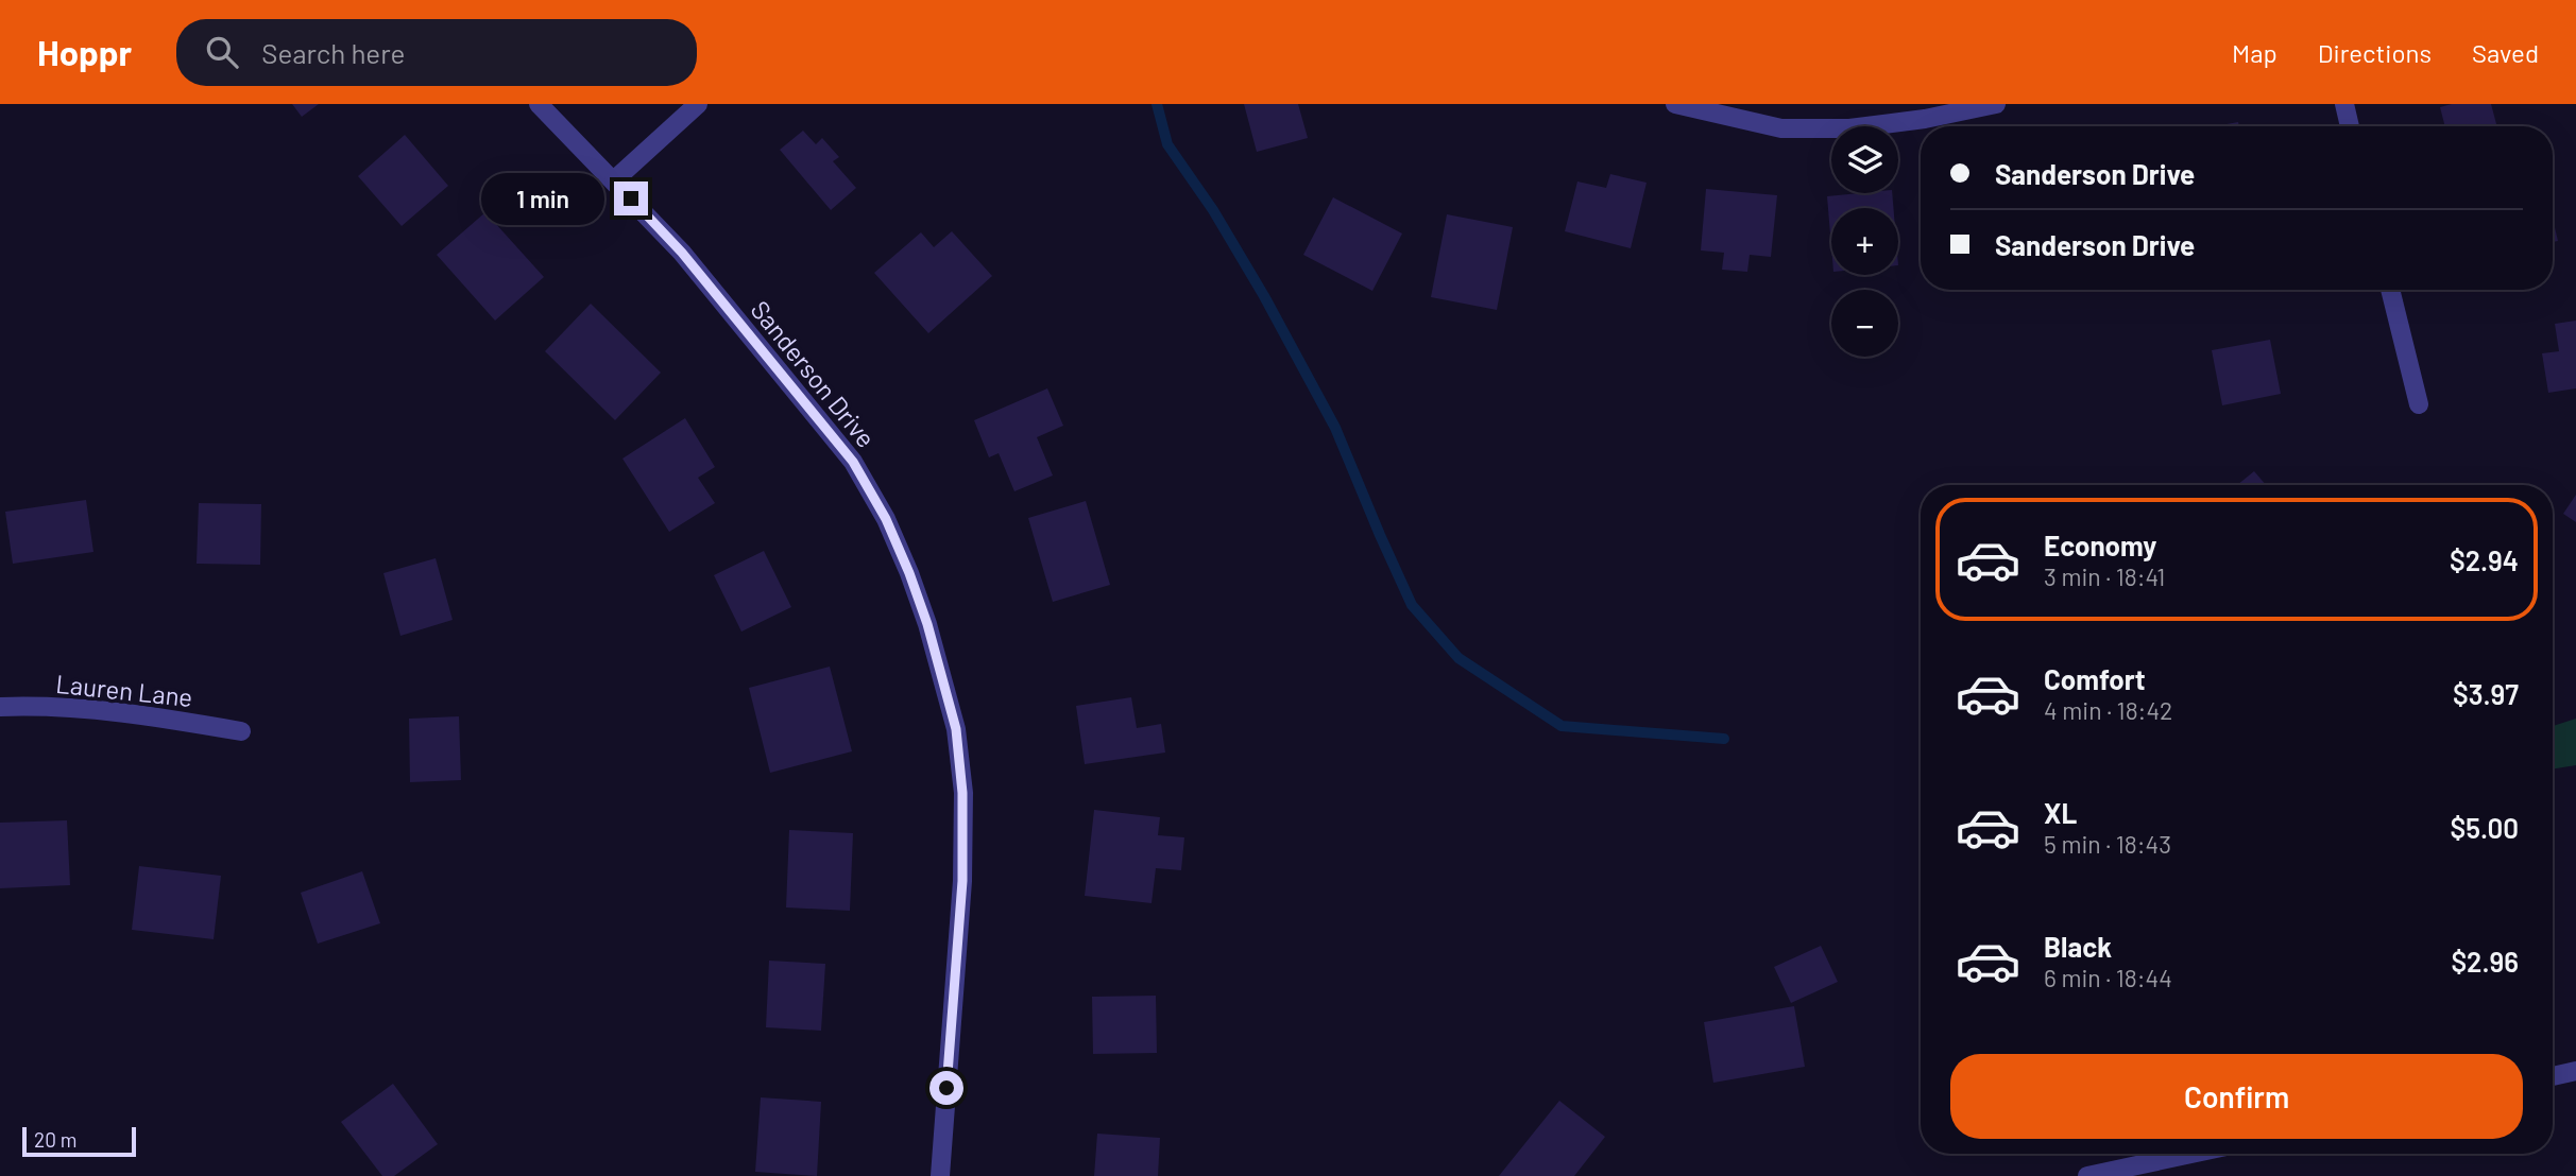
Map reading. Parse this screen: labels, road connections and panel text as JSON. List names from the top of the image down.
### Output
{
  "streets": {
    "street": ["Sanderson Drive", "Lauren Lane"]
  },
  "scale_bar": "20 m",
  "page": {
    "header": "Hoppr",
    "search": "Search here",
    "nav": ["Map", "Directions", "Saved"],
    "map_buttons": ["+", "−"],
    "banner": ["Sanderson Drive", "Sanderson Drive"],
    "bubble": "1 min",
    "list": [
      {
        "name": "Economy",
        "note": "3 min · 18:41",
        "value": "$2.94"
      },
      {
        "name": "Comfort",
        "note": "4 min · 18:42",
        "value": "$3.97"
      },
      {
        "name": "XL",
        "note": "5 min · 18:43",
        "value": "$5.00"
      },
      {
        "name": "Black",
        "note": "6 min · 18:44",
        "value": "$2.96"
      }
    ],
    "buttons": "Confirm",
    "scale": "20 m"
  }
}
